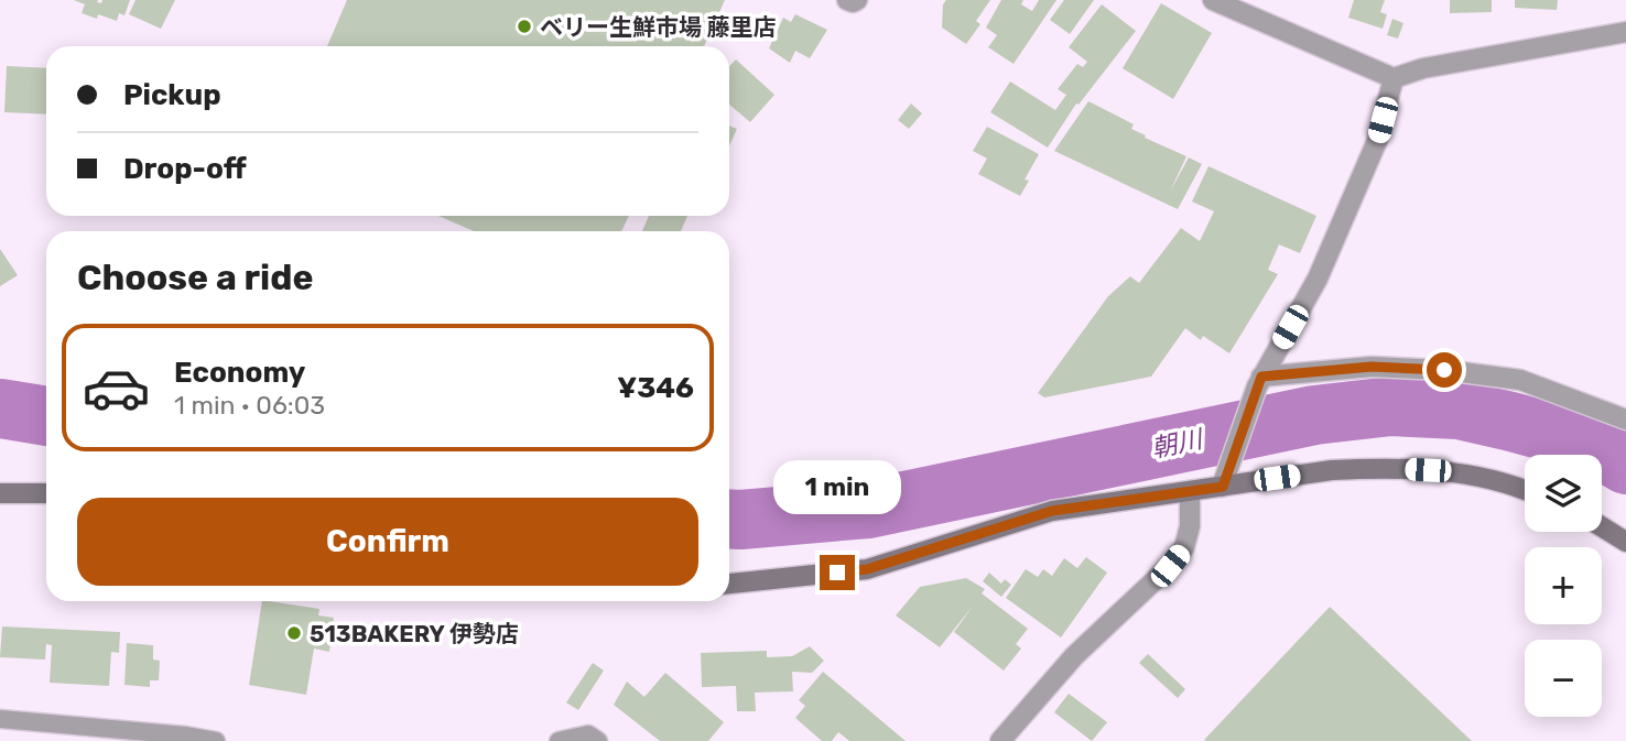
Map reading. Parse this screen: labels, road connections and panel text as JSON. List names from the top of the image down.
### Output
{
  "water": ["朝川"],
  "places": ["ベリー生鮮市場 藤里店", "513BAKERY 伊勢店"],
  "page": {
    "banner": ["Pickup", "Drop-off"],
    "heading": "Choose a ride",
    "list": [
      {
        "name": "Economy",
        "note": "1 min · 06:03",
        "value": "¥346"
      }
    ],
    "map_buttons": ["+", "−"],
    "bubble": "1 min",
    "buttons": "Confirm"
  }
}
